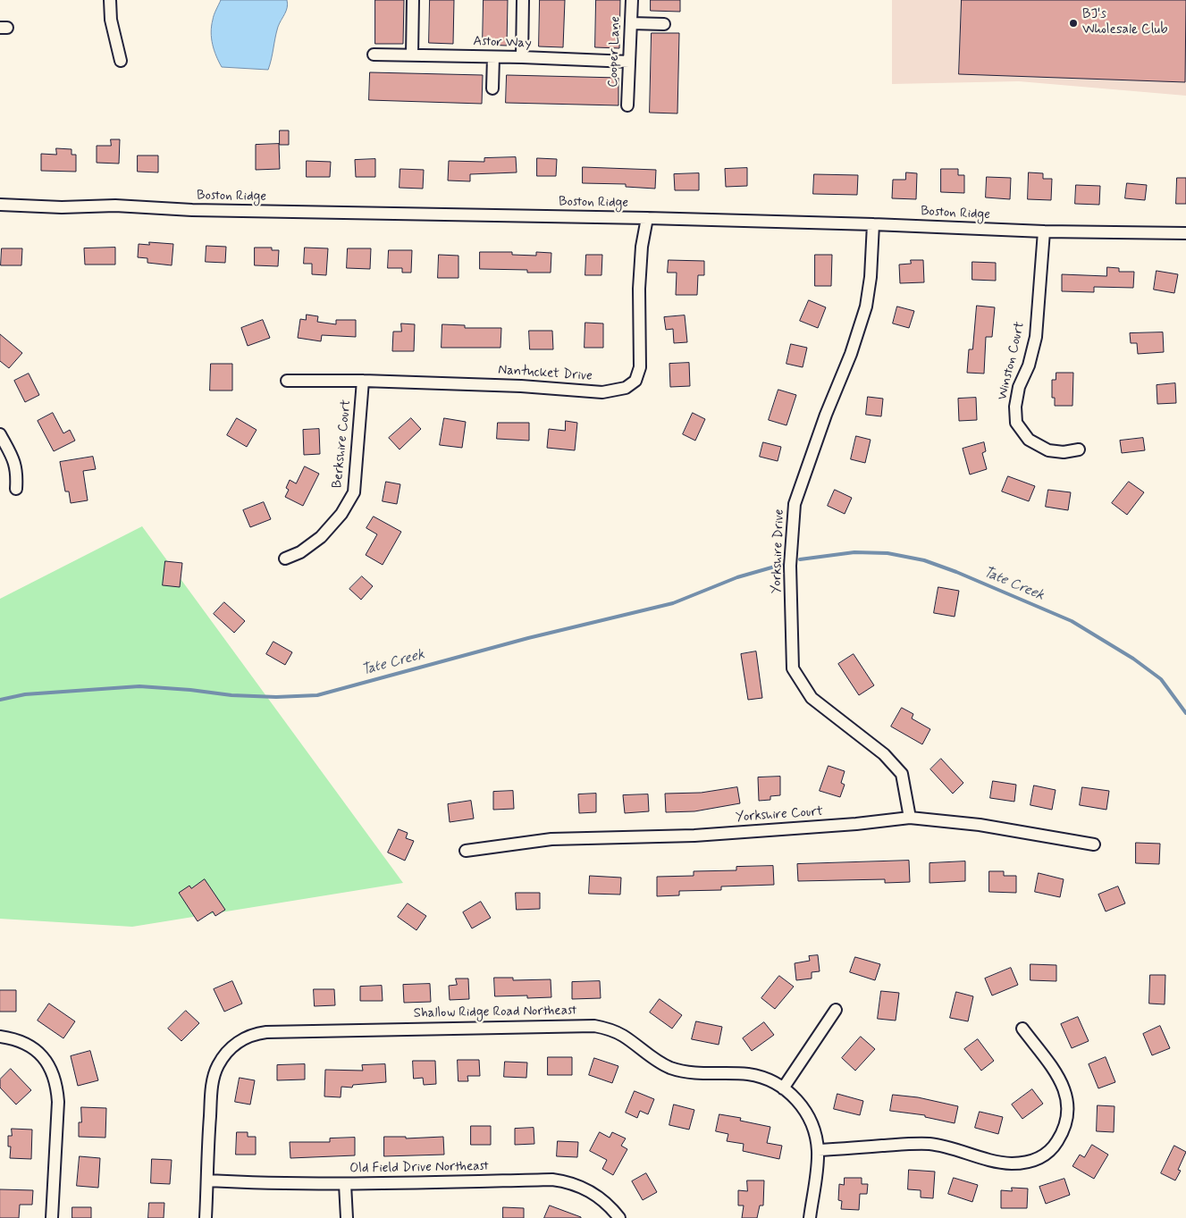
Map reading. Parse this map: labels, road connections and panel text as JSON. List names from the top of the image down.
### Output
{
  "streets": {
    "street": [
      "Astor Way",
      "Cooper Lane",
      "Boston Ridge",
      "Winston Court",
      "Nantucket Drive",
      "Berkshire Court",
      "Yorkshire Drive",
      "Yorkshire Court",
      "Shallow Ridge Road Northeast",
      "Old Field Drive Northeast"
    ]
  },
  "crossings": [
    ["Astor Way", "Cooper Lane"],
    ["Boston Ridge", "Winston Court"],
    ["Boston Ridge", "Nantucket Drive"],
    ["Boston Ridge", "Yorkshire Drive"],
    ["Nantucket Drive", "Berkshire Court"],
    ["Yorkshire Drive", "Yorkshire Court"],
    ["Shallow Ridge Road Northeast", "Old Field Drive Northeast"]
  ],
  "water": ["Tate Creek"],
  "places": ["BJ's Wholesale Club"]
}
